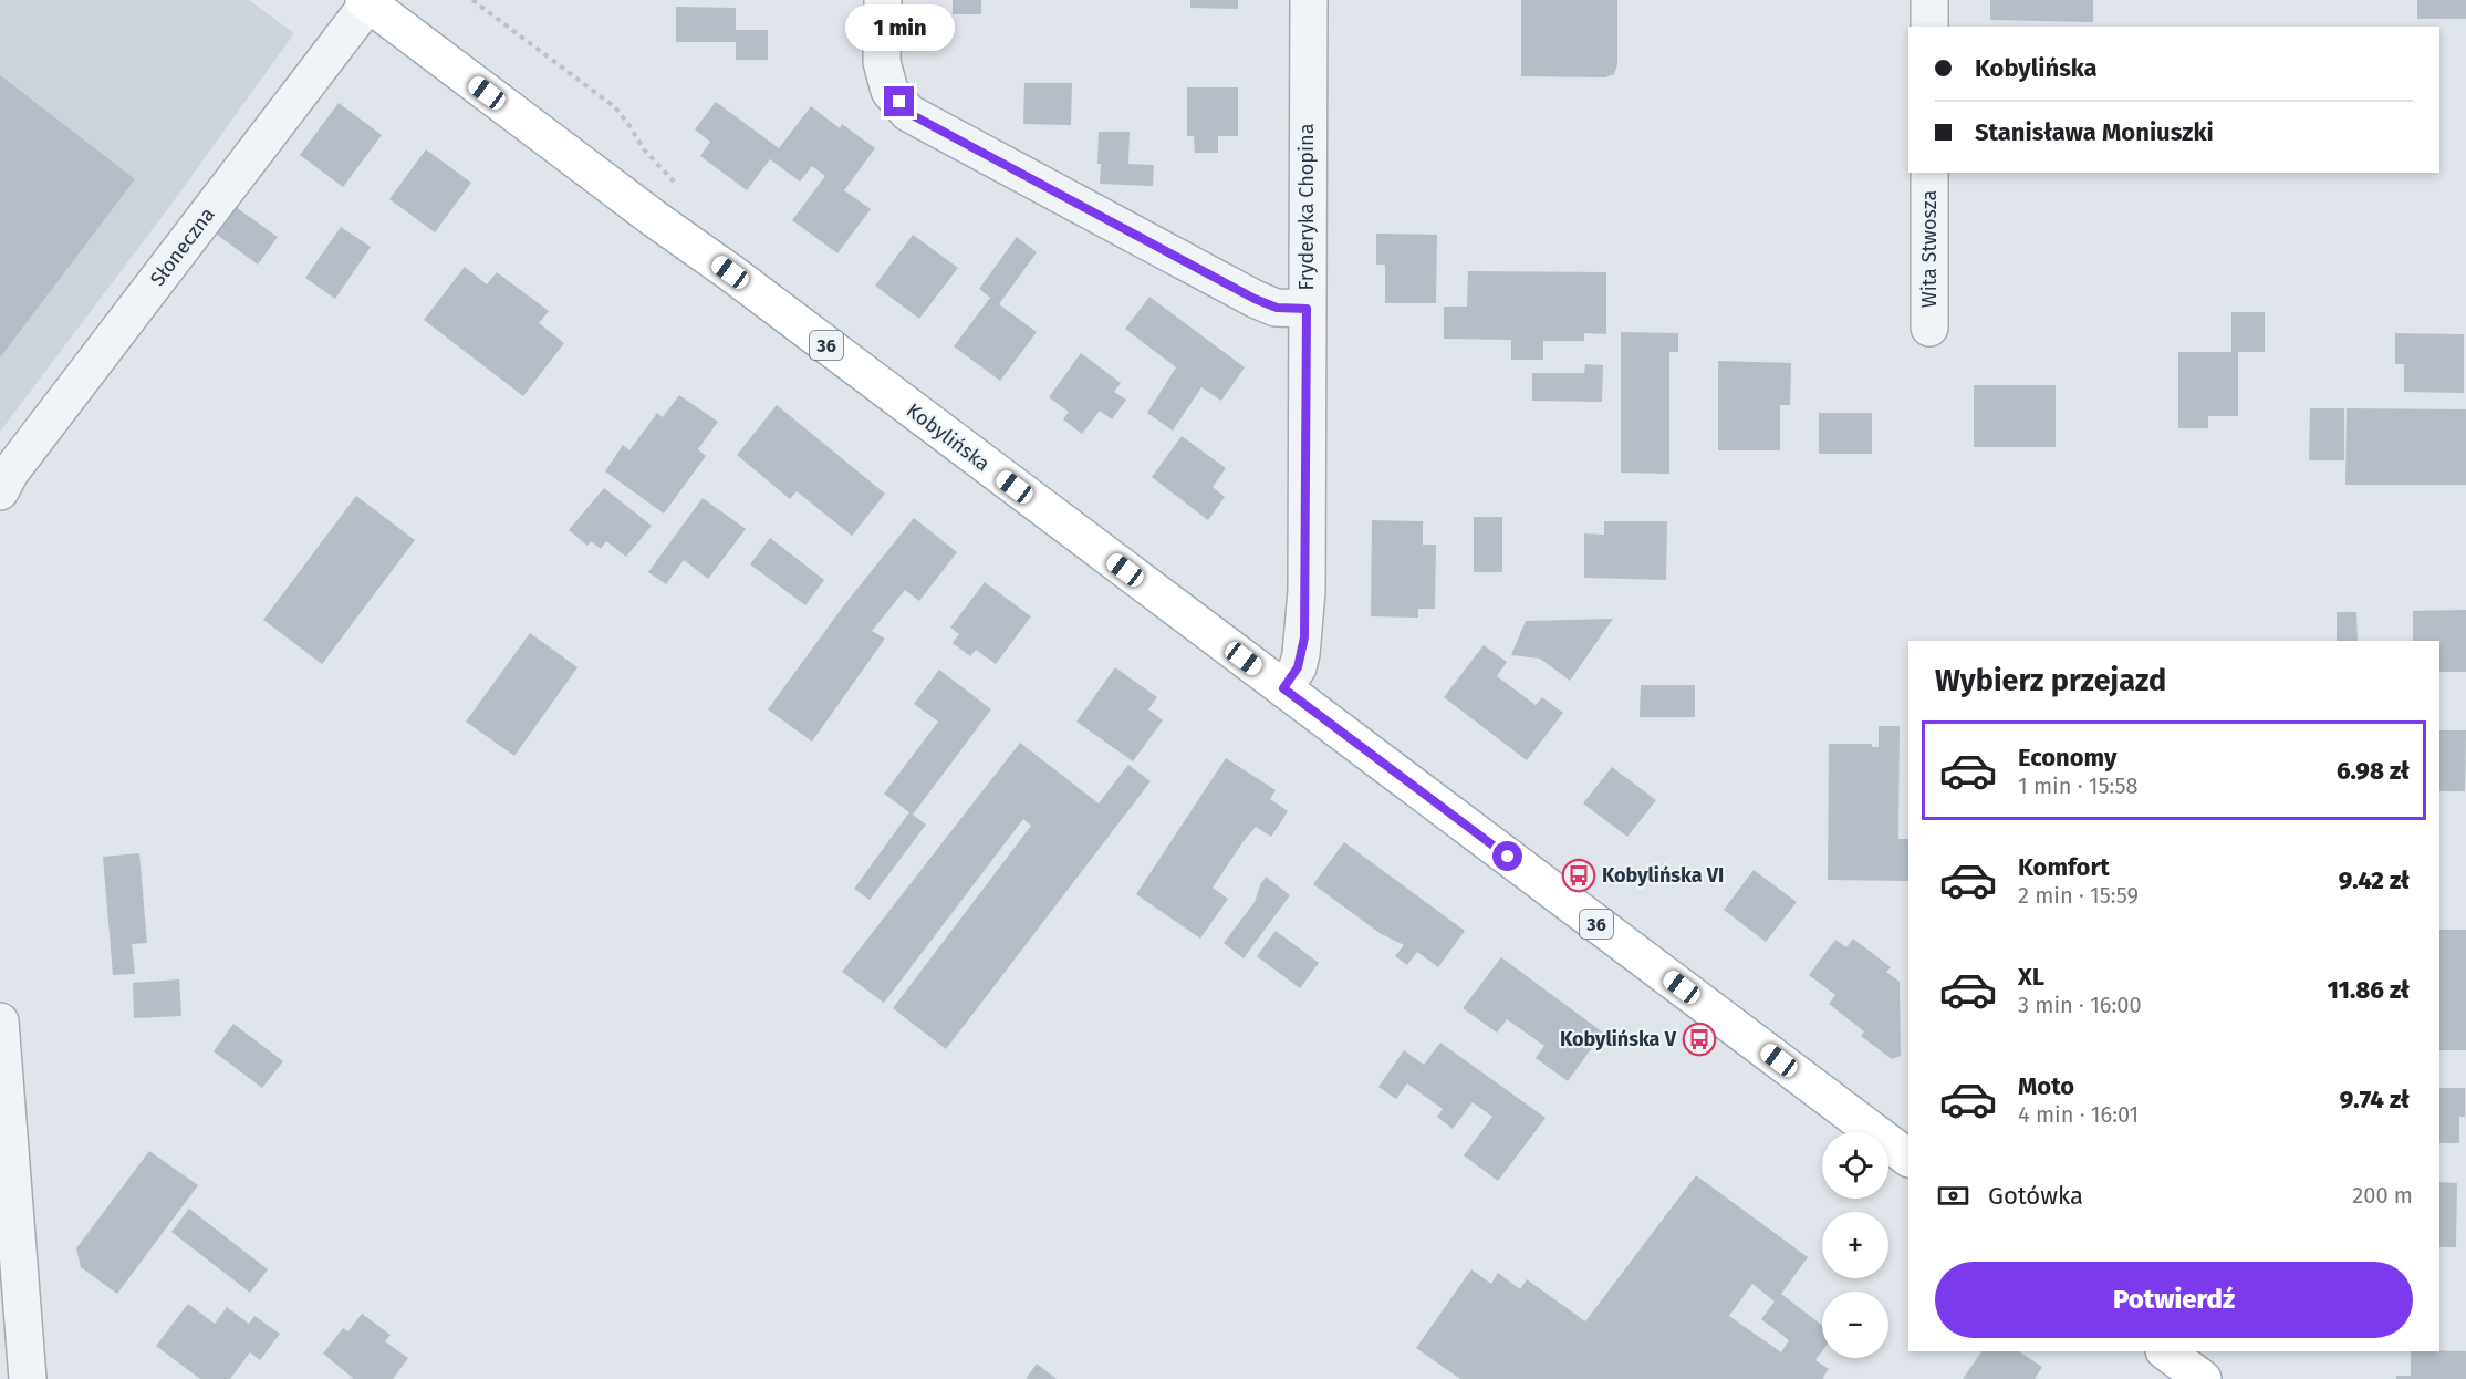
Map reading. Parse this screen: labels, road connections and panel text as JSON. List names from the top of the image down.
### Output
{
  "streets": {
    "main road": ["36", "Kobylińska"],
    "street": ["Fryderyka Chopina", "Słoneczna", "Wita Stwosza"]
  },
  "crossings": [
    ["Fryderyka Chopina", "Kobylińska"],
    ["Słoneczna", "Kobylińska"]
  ],
  "places": {
    "bus stop": ["Kobylińska VI", "Kobylińska V"]
  },
  "page": {
    "bubble": "1 min",
    "banner": ["Kobylińska", "Stanisława Moniuszki"],
    "heading": "Wybierz przejazd",
    "list": [
      {
        "name": "Economy",
        "note": "1 min · 15:58",
        "value": "6.98 zł"
      },
      {
        "name": "Komfort",
        "note": "2 min · 15:59",
        "value": "9.42 zł"
      },
      {
        "name": "XL",
        "note": "3 min · 16:00",
        "value": "11.86 zł"
      },
      {
        "name": "Moto",
        "note": "4 min · 16:01",
        "value": "9.74 zł"
      }
    ],
    "map_buttons": ["+", "−"],
    "pay": ["Gotówka", "200 m"],
    "buttons": "Potwierdź"
  }
}
